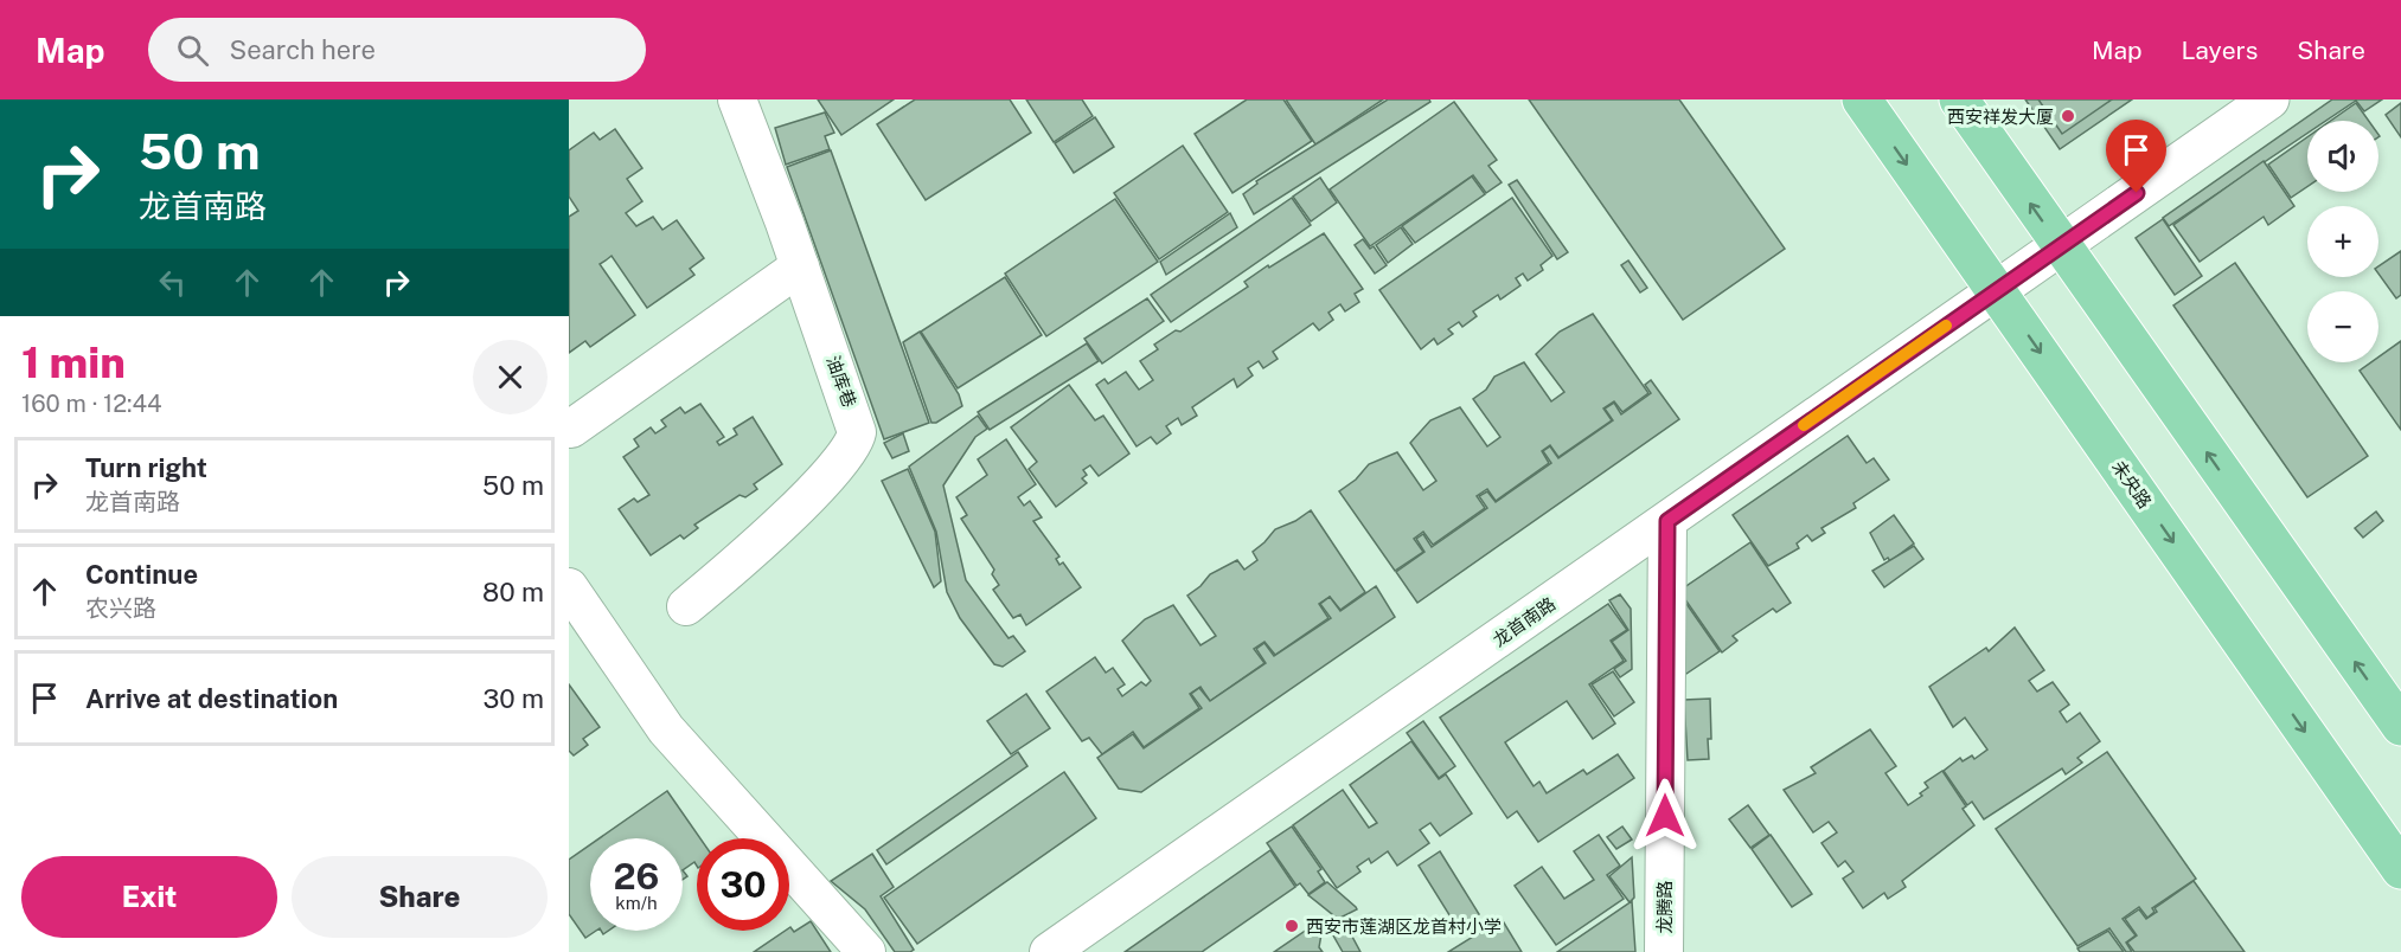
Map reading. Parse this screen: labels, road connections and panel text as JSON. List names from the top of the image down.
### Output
{
  "streets": {
    "main road": ["未央路"],
    "street": ["油库巷", "龙首南路", "龙腾路"]
  },
  "crossings": [
    ["未央路", "龙首南路"],
    ["龙首南路", "龙腾路"]
  ],
  "places": ["西安祥发大厦", "西安市莲湖区龙首村小学"],
  "page": {
    "header": "Map",
    "search": "Search here",
    "nav": ["Map", "Layers", "Share"],
    "turn": ["50 m", "龙首南路"],
    "map_buttons": ["+", "−"],
    "heading": ["1 min", "160 m · 12:44"],
    "list": [
      {
        "name": "Turn right",
        "note": "龙首南路",
        "value": "50 m"
      },
      {
        "name": "Continue",
        "note": "农兴路",
        "value": "80 m"
      },
      {
        "name": "Arrive at destination",
        "value": "30 m"
      }
    ],
    "speed": "26 km/h",
    "limit": "30",
    "buttons": ["Exit", "Share"]
  }
}
